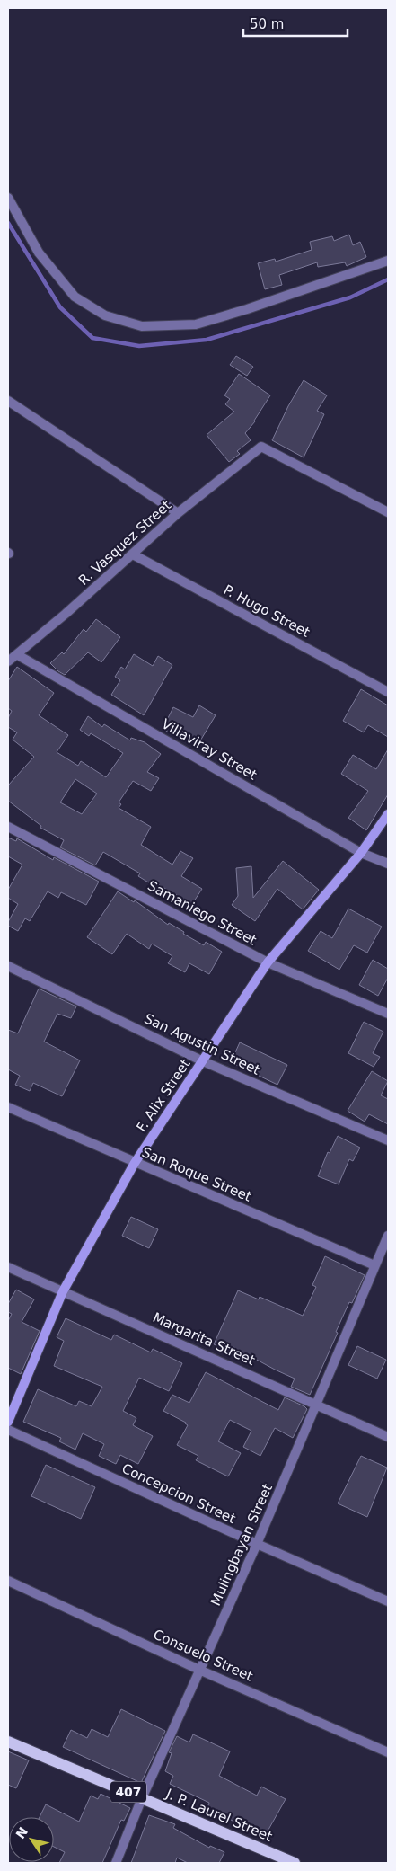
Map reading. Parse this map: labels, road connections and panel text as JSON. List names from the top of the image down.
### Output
{
  "streets": {
    "main road": ["F. Alix Street", "407", "J. P. Laurel Street"],
    "street": [
      "R. Vasquez Street",
      "P. Hugo Street",
      "Villaviray Street",
      "Samaniego Street",
      "San Agustin Street",
      "San Roque Street",
      "Margarita Street",
      "Concepcion Street",
      "Mulingbayan Street",
      "Consuelo Street"
    ]
  },
  "crossings": [
    ["R. Vasquez Street", "P. Hugo Street"],
    ["R. Vasquez Street", "Villaviray Street"],
    ["Villaviray Street", "F. Alix Street"],
    ["Samaniego Street", "F. Alix Street"],
    ["San Agustin Street", "F. Alix Street"],
    ["F. Alix Street", "San Roque Street"],
    ["F. Alix Street", "Margarita Street"],
    ["San Roque Street", "Mulingbayan Street"],
    ["Margarita Street", "Mulingbayan Street"],
    ["Concepcion Street", "Mulingbayan Street"],
    ["Mulingbayan Street", "Consuelo Street"],
    ["Mulingbayan Street", "J. P. Laurel Street"]
  ],
  "scale_bar": "50 m",
  "north": "top left"
}
